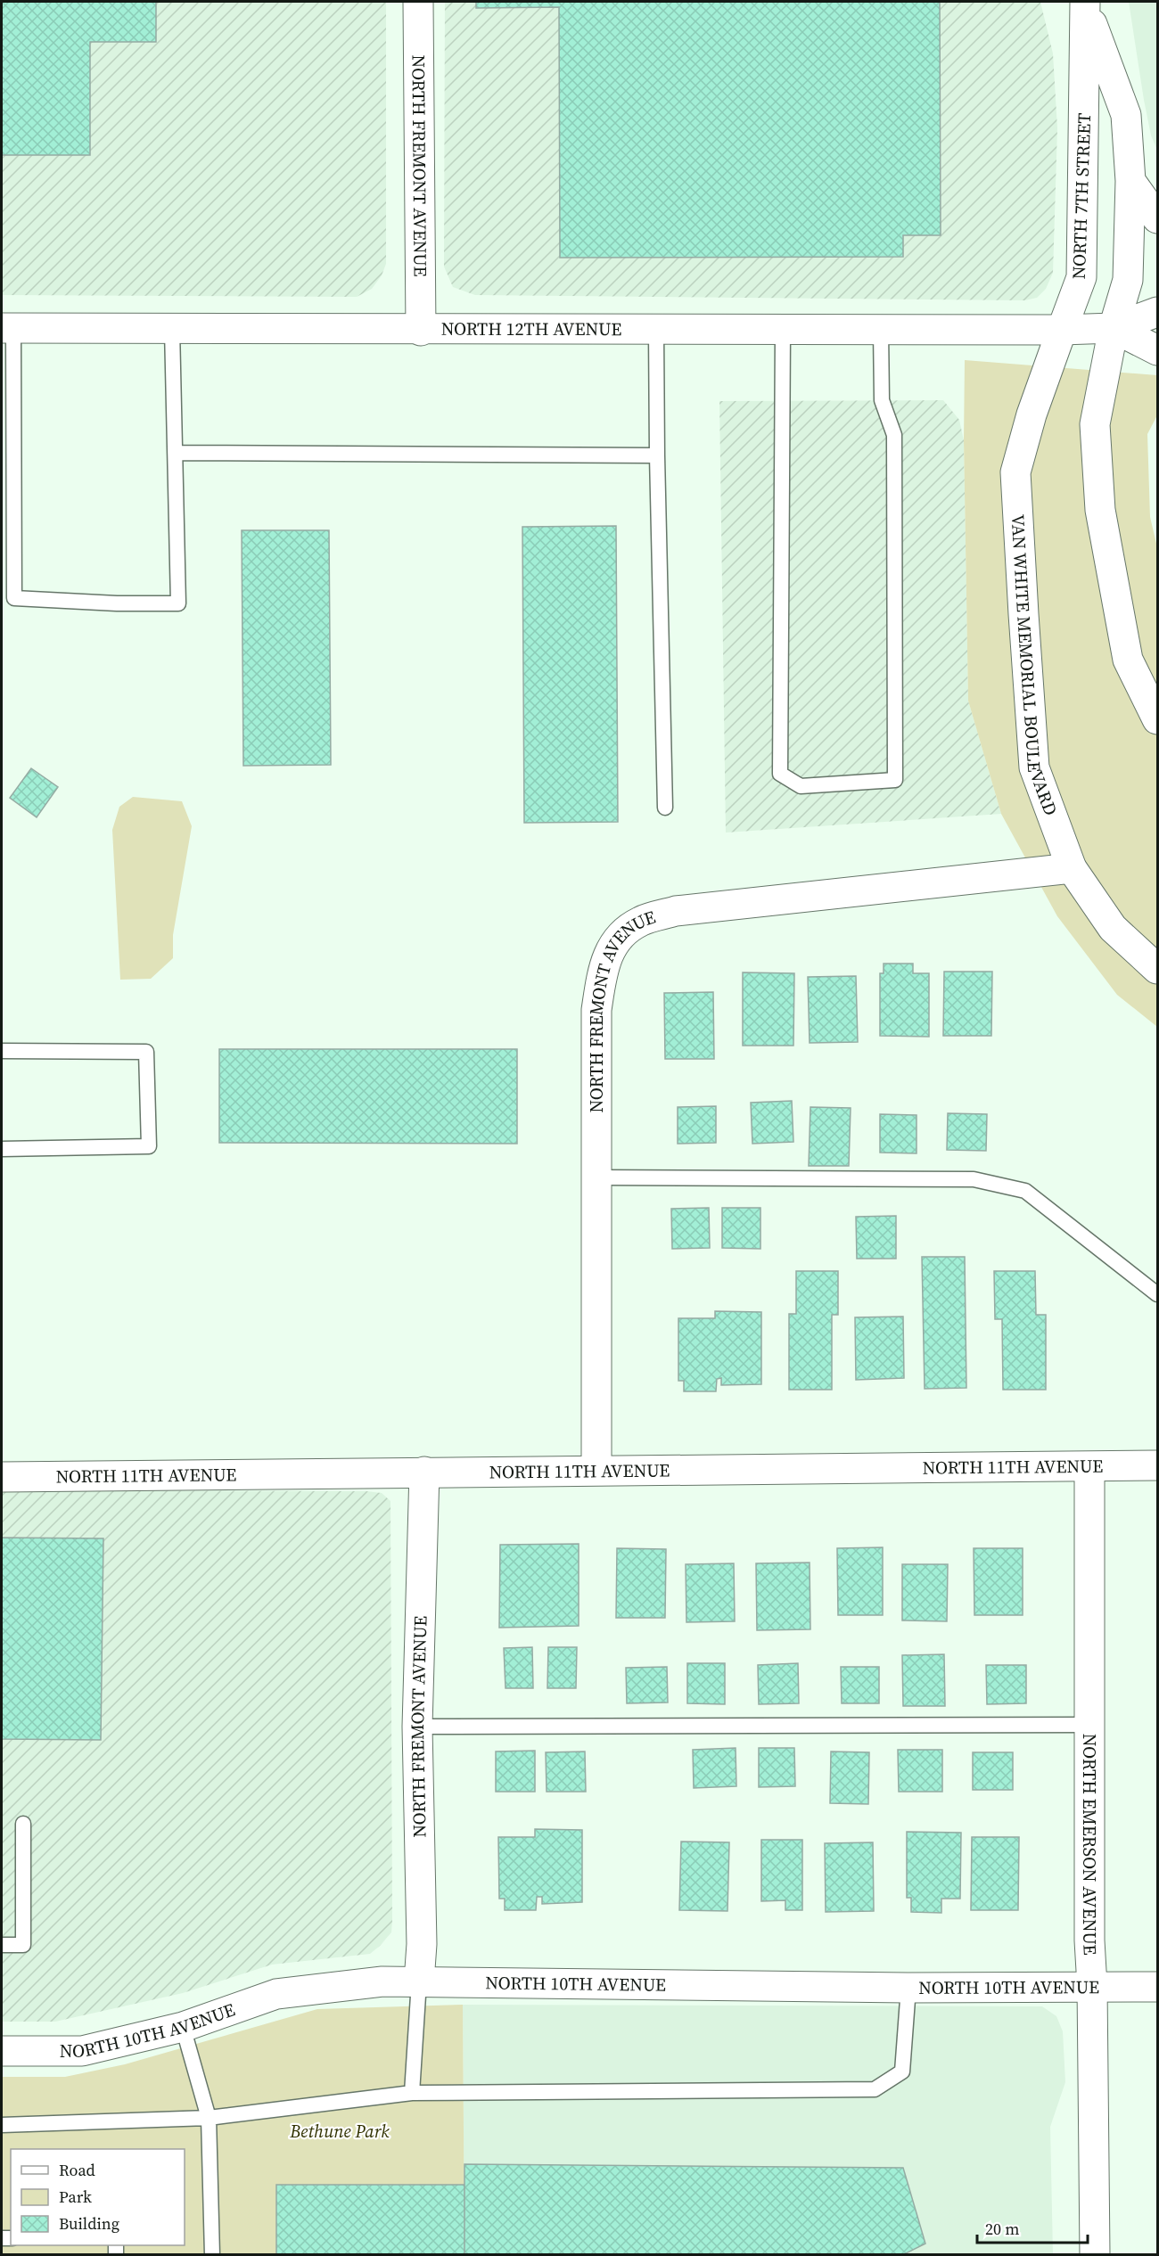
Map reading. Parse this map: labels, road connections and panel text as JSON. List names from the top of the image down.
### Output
{
  "streets": {
    "street": [
      "NORTH FREMONT AVENUE",
      "NORTH 7TH STREET",
      "NORTH 12TH AVENUE",
      "VAN WHITE MEMORIAL BOULEVARD",
      "NORTH 11TH AVENUE",
      "NORTH EMERSON AVENUE",
      "NORTH 10TH AVENUE"
    ]
  },
  "crossings": [
    ["NORTH FREMONT AVENUE", "NORTH 12TH AVENUE"],
    ["NORTH FREMONT AVENUE", "VAN WHITE MEMORIAL BOULEVARD"],
    ["NORTH FREMONT AVENUE", "NORTH 11TH AVENUE"],
    ["NORTH FREMONT AVENUE", "NORTH 10TH AVENUE"],
    ["NORTH 7TH STREET", "NORTH 12TH AVENUE"],
    ["NORTH 7TH STREET", "VAN WHITE MEMORIAL BOULEVARD"],
    ["NORTH 12TH AVENUE", "VAN WHITE MEMORIAL BOULEVARD"],
    ["NORTH 11TH AVENUE", "NORTH EMERSON AVENUE"],
    ["NORTH EMERSON AVENUE", "NORTH 10TH AVENUE"]
  ],
  "parks": ["Bethune Park"],
  "legend": ["Road", "Park", "Building"],
  "scale_bar": "20 m"
}
